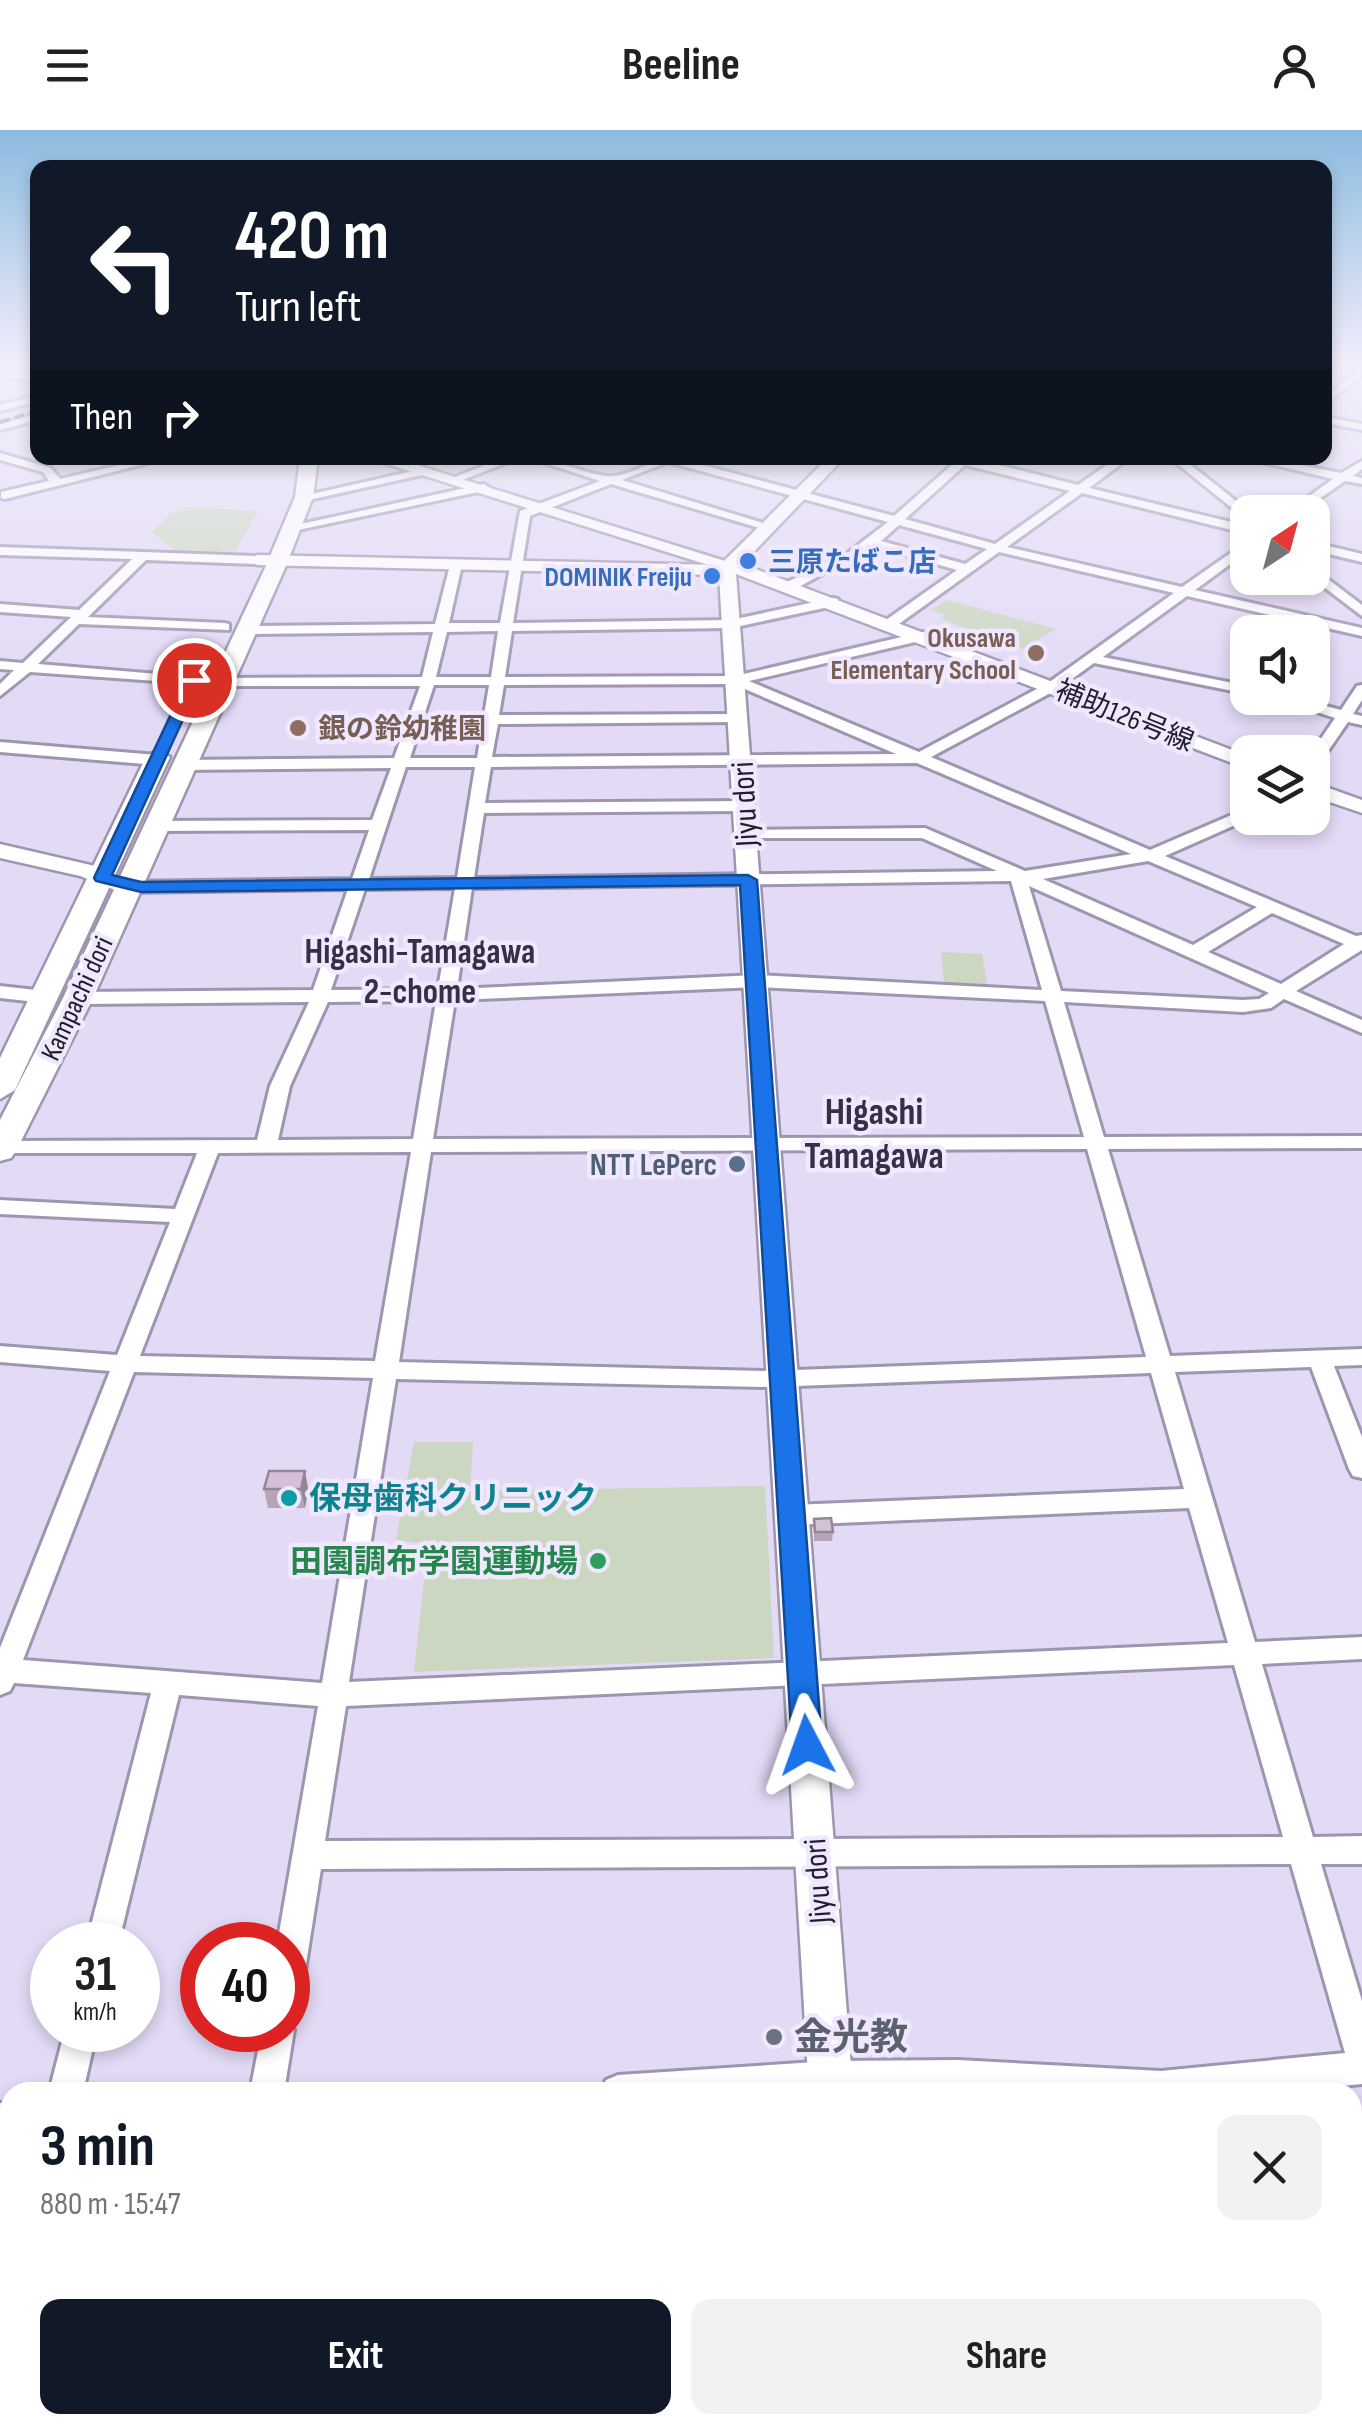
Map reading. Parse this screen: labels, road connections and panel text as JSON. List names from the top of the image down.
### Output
{
  "streets": {
    "main road": ["補助126号線", "Kampachi dori"],
    "street": ["Jiyu dori"]
  },
  "crossings": [
    ["補助126号線", "Jiyu dori"]
  ],
  "districts": ["Higashi-Tamagawa 2-chome", "Higashi Tamagawa"],
  "places": [
    "三原たばこ店",
    "DOMINIK Freiju",
    "Okusawa Elementary School",
    "銀の鈴幼稚園",
    "NTT LePerc",
    "保母歯科クリニック",
    "田園調布学園運動場",
    "金光教"
  ],
  "north": "top right",
  "page": {
    "header": "Beeline",
    "turn": ["420 m", "Turn left"],
    "then": "Then",
    "speed": "31 km/h",
    "limit": "40",
    "heading": ["3 min", "880 m · 15:47"],
    "buttons": ["Exit", "Share"]
  }
}
